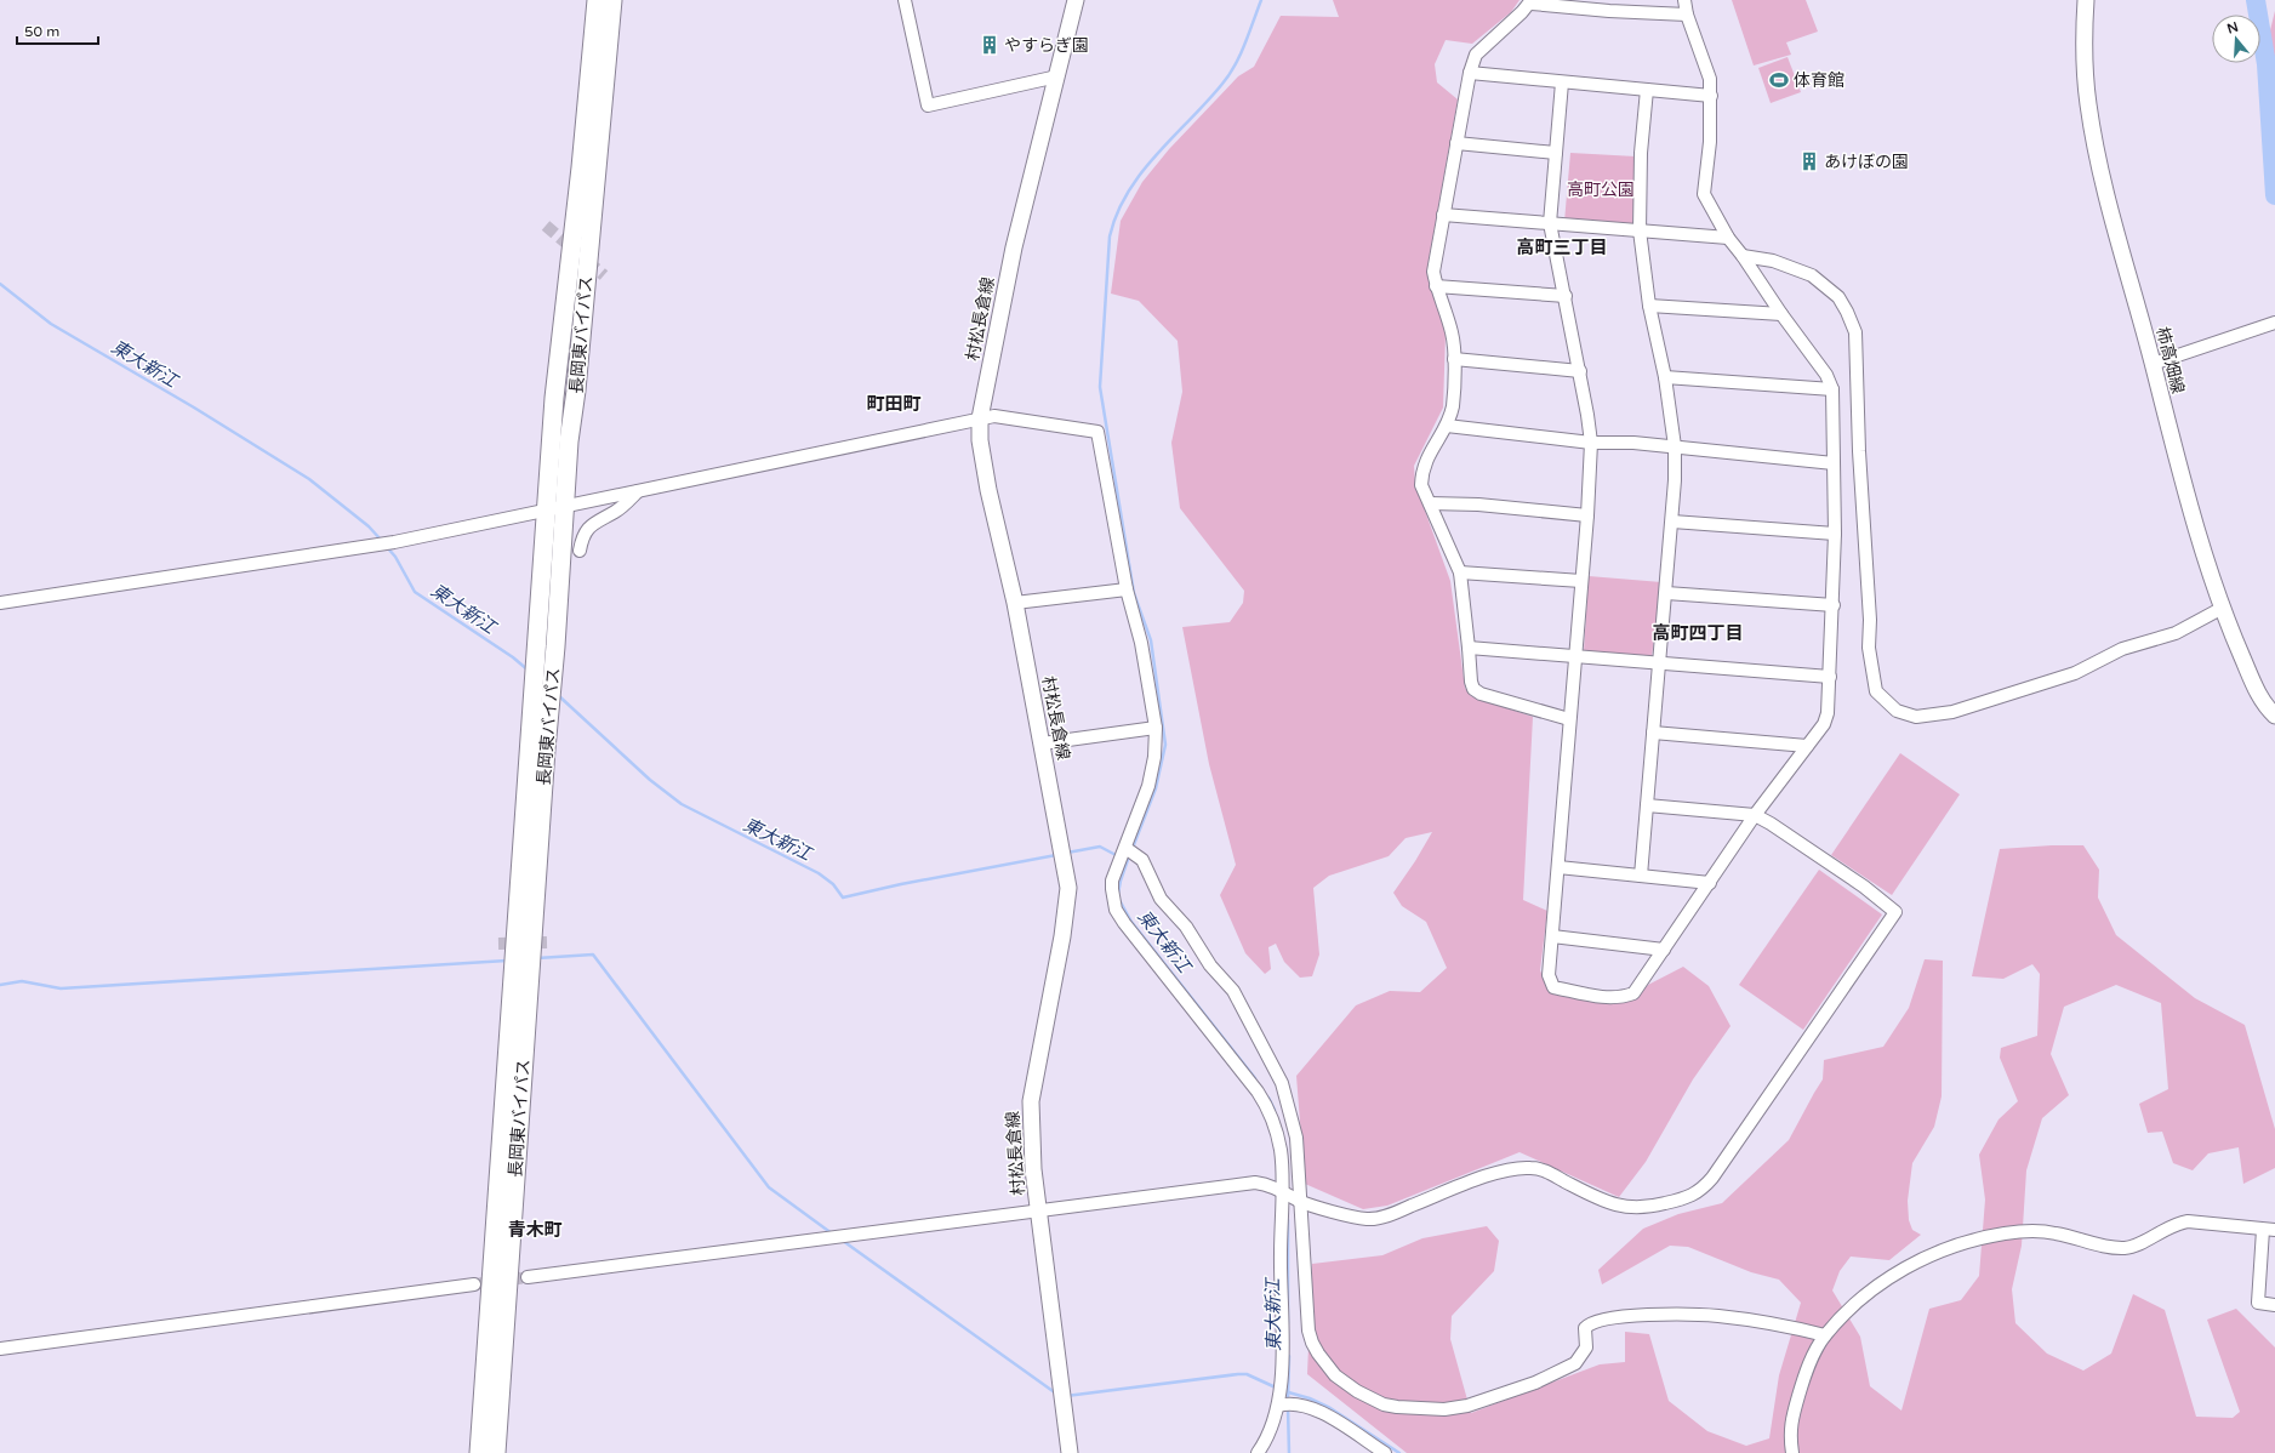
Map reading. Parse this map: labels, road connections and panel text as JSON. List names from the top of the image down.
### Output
{
  "streets": {
    "highway": ["長岡東バイパス"],
    "main road": ["村松長倉線", "柿高畑線"]
  },
  "districts": [
    "高町三丁目",
    "町田町",
    "高町四丁目",
    "青木町"
  ],
  "water": ["東大新江"],
  "parks": ["高町公園"],
  "places": {
    "building": ["やすらぎ園", "あけぼの園"],
    "sports": ["体育館"]
  },
  "scale_bar": "50 m",
  "north": "top"
}
